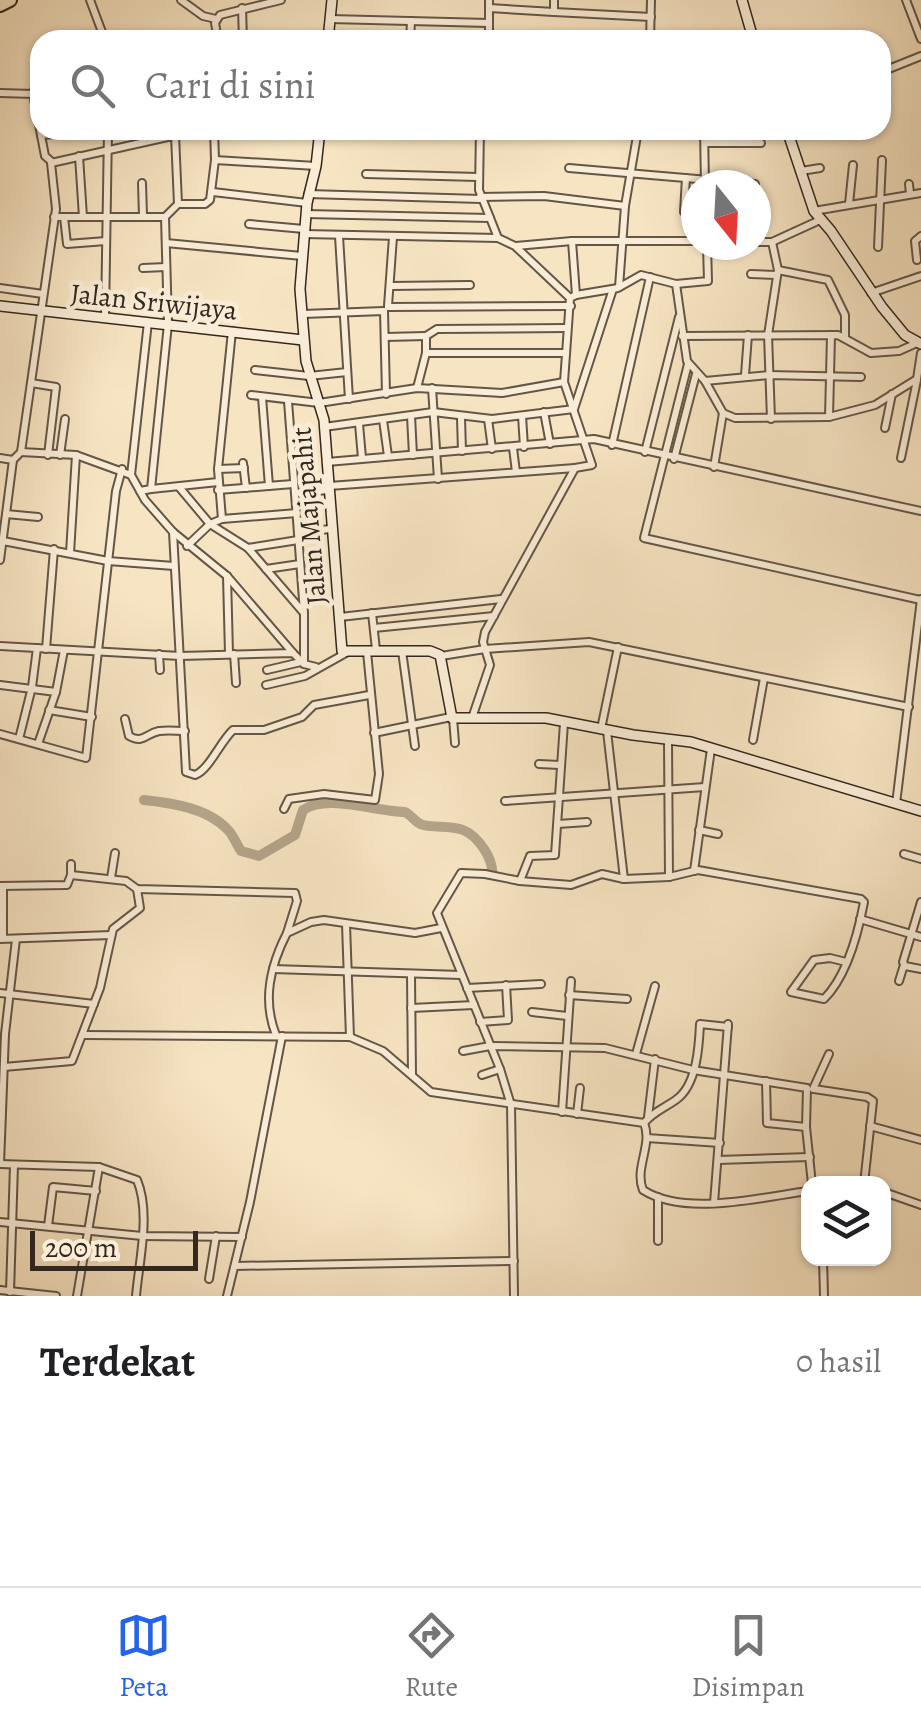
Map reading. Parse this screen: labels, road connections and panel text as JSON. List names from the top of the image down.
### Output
{
  "streets": {
    "street": ["Jalan Sriwijaya", "Jalan Majapahit"]
  },
  "crossings": [
    ["Jalan Sriwijaya", "Jalan Majapahit"]
  ],
  "scale_bar": "200 m",
  "north": "bottom",
  "page": {
    "search": "Cari di sini",
    "scale": "200 m",
    "heading": ["Terdekat", "0 hasil"],
    "nav": ["Peta", "Rute", "Disimpan"]
  }
}
